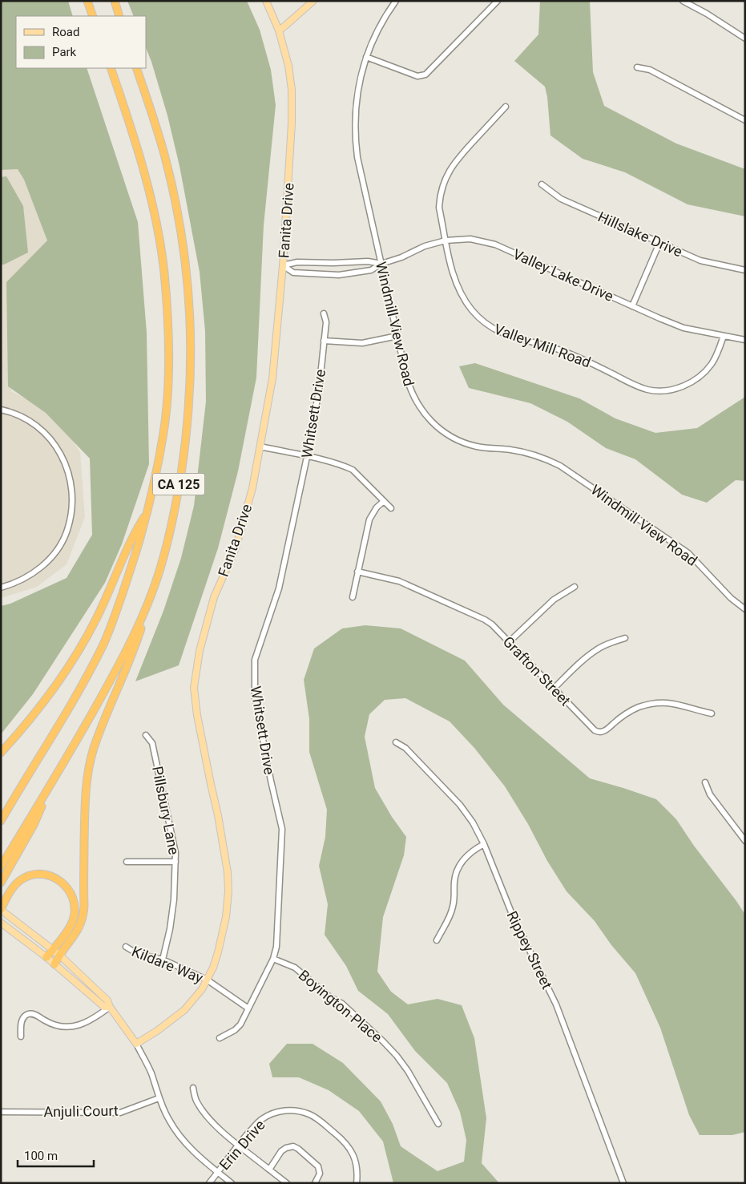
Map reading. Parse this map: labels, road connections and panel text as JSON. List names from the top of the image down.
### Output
{
  "streets": {
    "highway": ["CA 125"],
    "main road": ["Fanita Drive"],
    "street": [
      "Hillslake Drive",
      "Valley Lake Drive",
      "Windmill View Road",
      "Valley Mill Road",
      "Whitsett Drive",
      "Grafton Street",
      "Pillsbury Lane",
      "Rippey Street",
      "Kildare Way",
      "Boyington Place",
      "Anjuli Court",
      "Erin Drive"
    ]
  },
  "crossings": [
    ["Fanita Drive", "Valley Lake Drive"],
    ["Fanita Drive", "Kildare Way"],
    ["Valley Lake Drive", "Windmill View Road"],
    ["Valley Lake Drive", "Valley Mill Road"],
    ["Whitsett Drive", "Kildare Way"],
    ["Whitsett Drive", "Boyington Place"],
    ["Pillsbury Lane", "Kildare Way"]
  ],
  "legend": ["Road", "Park"],
  "scale_bar": "100 m"
}
